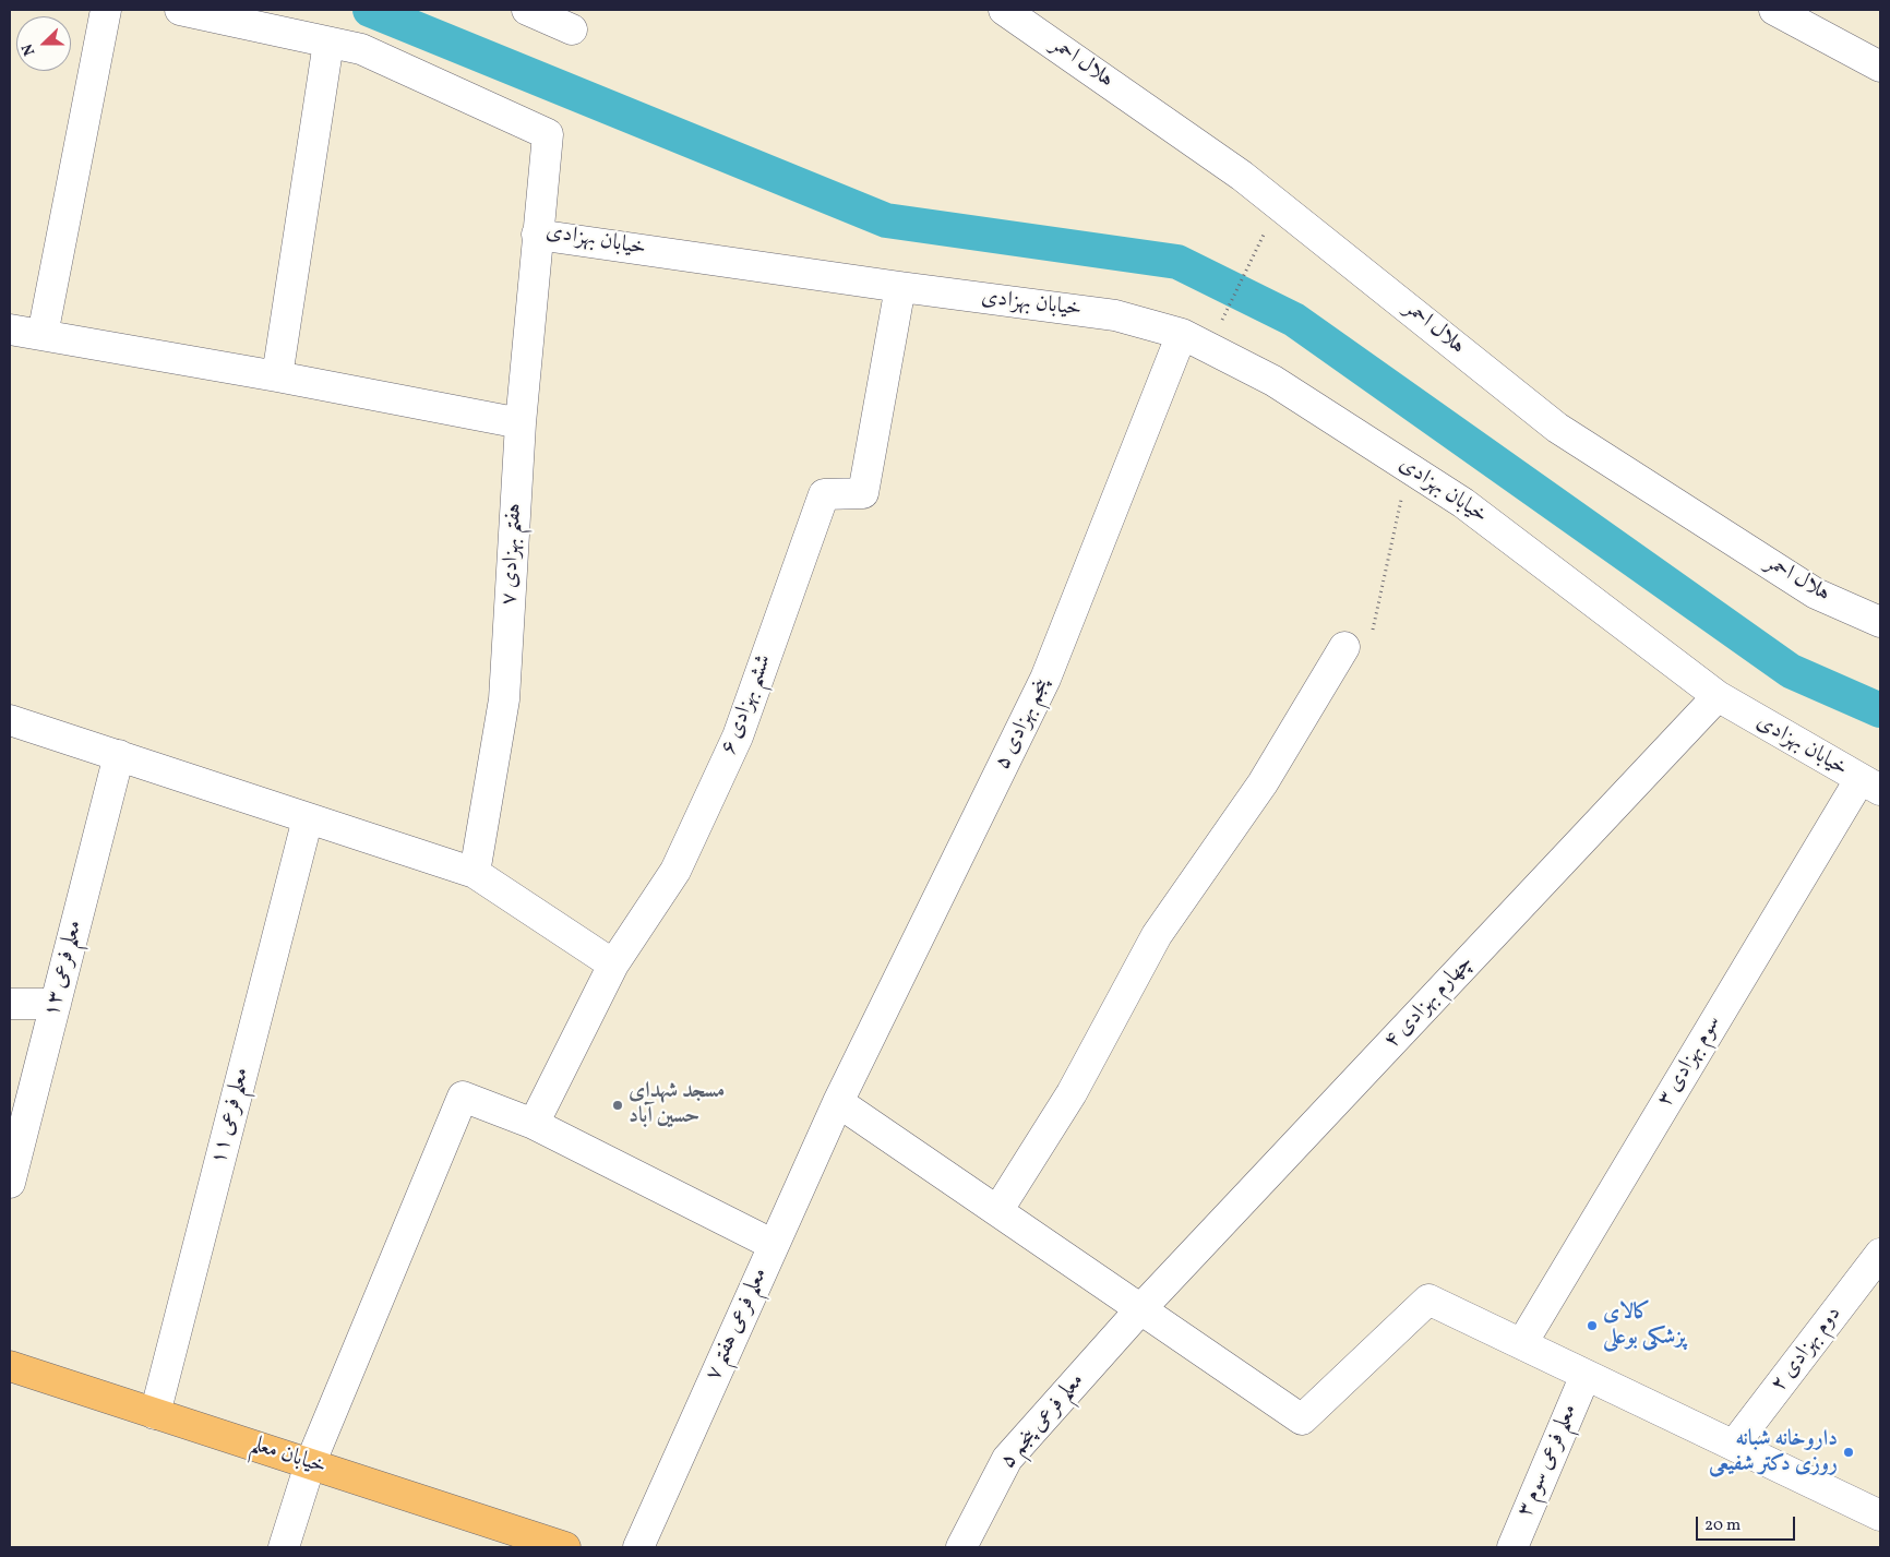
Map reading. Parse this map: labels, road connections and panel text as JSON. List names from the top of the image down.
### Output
{
  "streets": {
    "main road": ["خیابان معلم"],
    "street": [
      "هلال احمر",
      "خیابان بهزادی",
      "هفتم بهزادی ۷",
      "ششم بهزادی ۶",
      "پنجم بهزادی ۵",
      "معلم فرعی ۱۳",
      "چهارم بهزادی ۴",
      "سوم بهزادی ۳",
      "معلم فرعی ۱۱",
      "معلم فرعی هفتم ۷",
      "دوم بهزادی ۲",
      "معلم فرعی پنجم ۵",
      "معلم فرعی سوم ۳"
    ]
  },
  "crossings": [
    ["خیابان بهزادی", "هفتم بهزادی ۷"],
    ["خیابان بهزادی", "ششم بهزادی ۶"],
    ["خیابان بهزادی", "پنجم بهزادی ۵"],
    ["خیابان بهزادی", "چهارم بهزادی ۴"],
    ["خیابان بهزادی", "سوم بهزادی ۳"],
    ["پنجم بهزادی ۵", "معلم فرعی هفتم ۷"],
    ["چهارم بهزادی ۴", "معلم فرعی پنجم ۵"],
    ["معلم فرعی ۱۱", "خیابان معلم"]
  ],
  "places": ["مسجد شهدای حسین آباد", "کالای پزشکی بوعلی", "داروخانه شبانه روزی دکتر شفیعی"],
  "scale_bar": "20 m",
  "north": "left"
}
